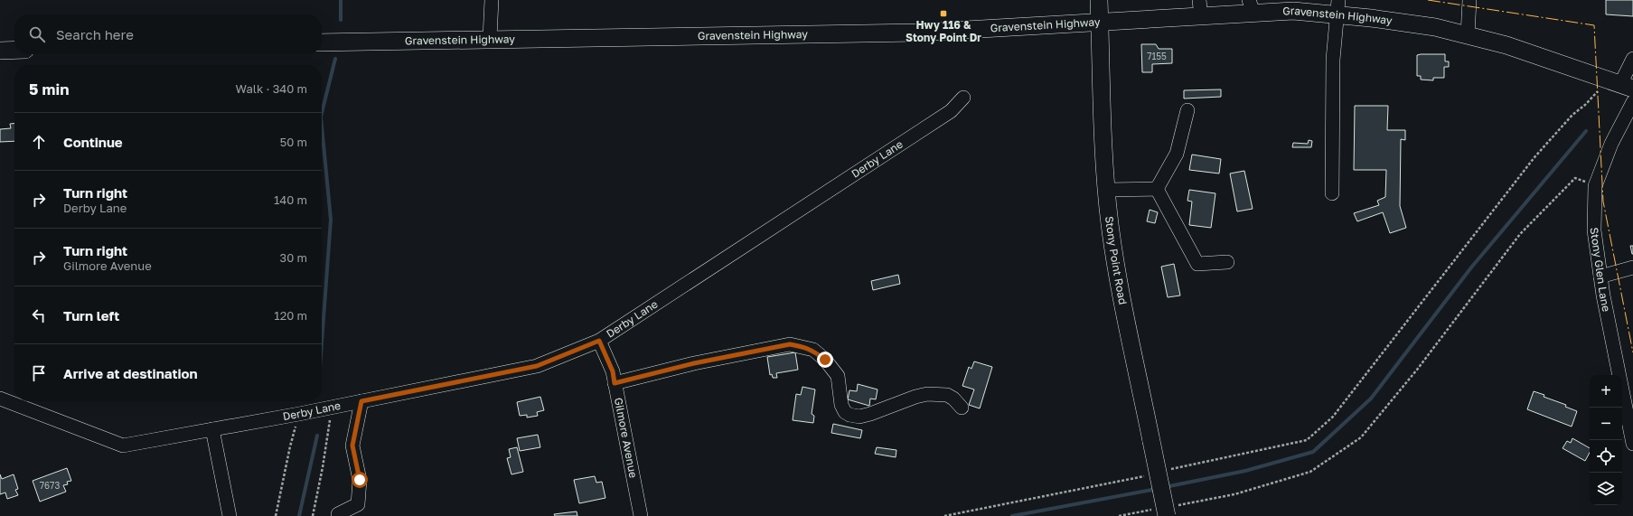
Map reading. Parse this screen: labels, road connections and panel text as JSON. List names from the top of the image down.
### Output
{
  "streets": {
    "main road": ["Gravenstein Highway", "Stony Point Road"],
    "street": ["Derby Lane", "Stony Glen Lane", "Gilmore Avenue"]
  },
  "crossings": [
    ["Gravenstein Highway", "Stony Point Road"],
    ["Derby Lane", "Gilmore Avenue"]
  ],
  "places": {
    "transit": ["Hwy 116 & Stony Point Dr"]
  },
  "house_numbers": ["7155", "7673"],
  "page": {
    "search": "Search here",
    "heading": ["5 min", "Walk · 340 m"],
    "list": [
      ["Continue", "50 m"],
      ["Turn right", "Derby Lane", "140 m"],
      ["Turn right", "Gilmore Avenue", "30 m"],
      ["Turn left", "120 m"],
      "Arrive at destination"
    ],
    "map_buttons": ["+", "−"]
  }
}
